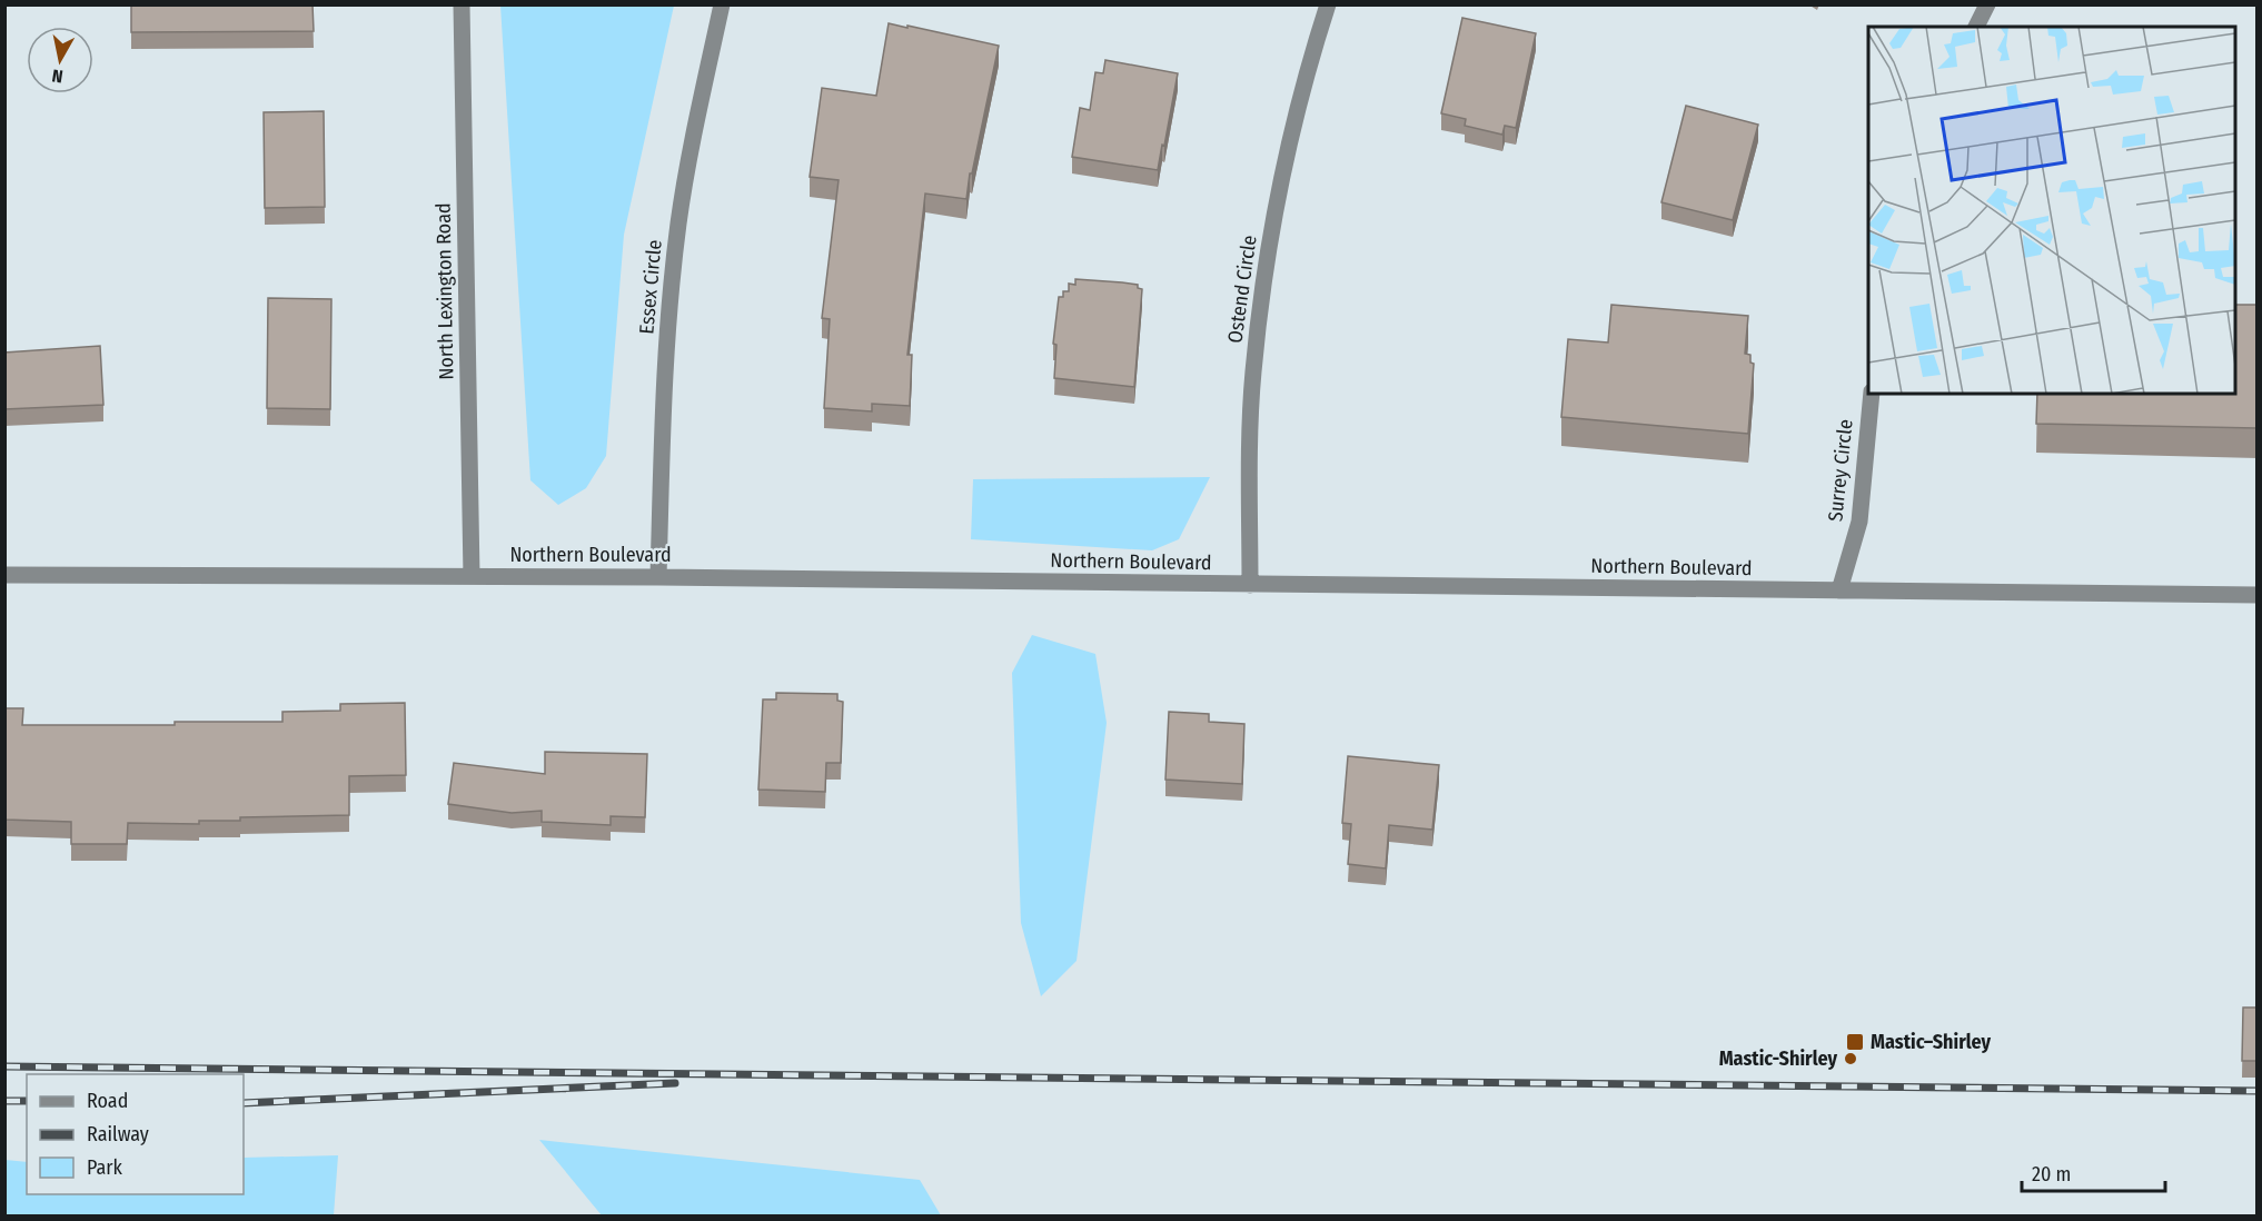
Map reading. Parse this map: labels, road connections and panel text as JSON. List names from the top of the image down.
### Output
{
  "streets": {
    "street": [
      "Essex Circle",
      "Ostend Circle",
      "North Lexington Road",
      "Surrey Circle",
      "Northern Boulevard"
    ]
  },
  "crossings": [
    ["Essex Circle", "Northern Boulevard"],
    ["Ostend Circle", "Northern Boulevard"],
    ["North Lexington Road", "Northern Boulevard"],
    ["Surrey Circle", "Northern Boulevard"]
  ],
  "places": {
    "transit": ["Mastic–Shirley"],
    "other": ["Mastic-Shirley"]
  },
  "legend": ["Road", "Railway", "Park"],
  "scale_bar": "20 m",
  "north": "bottom"
}
